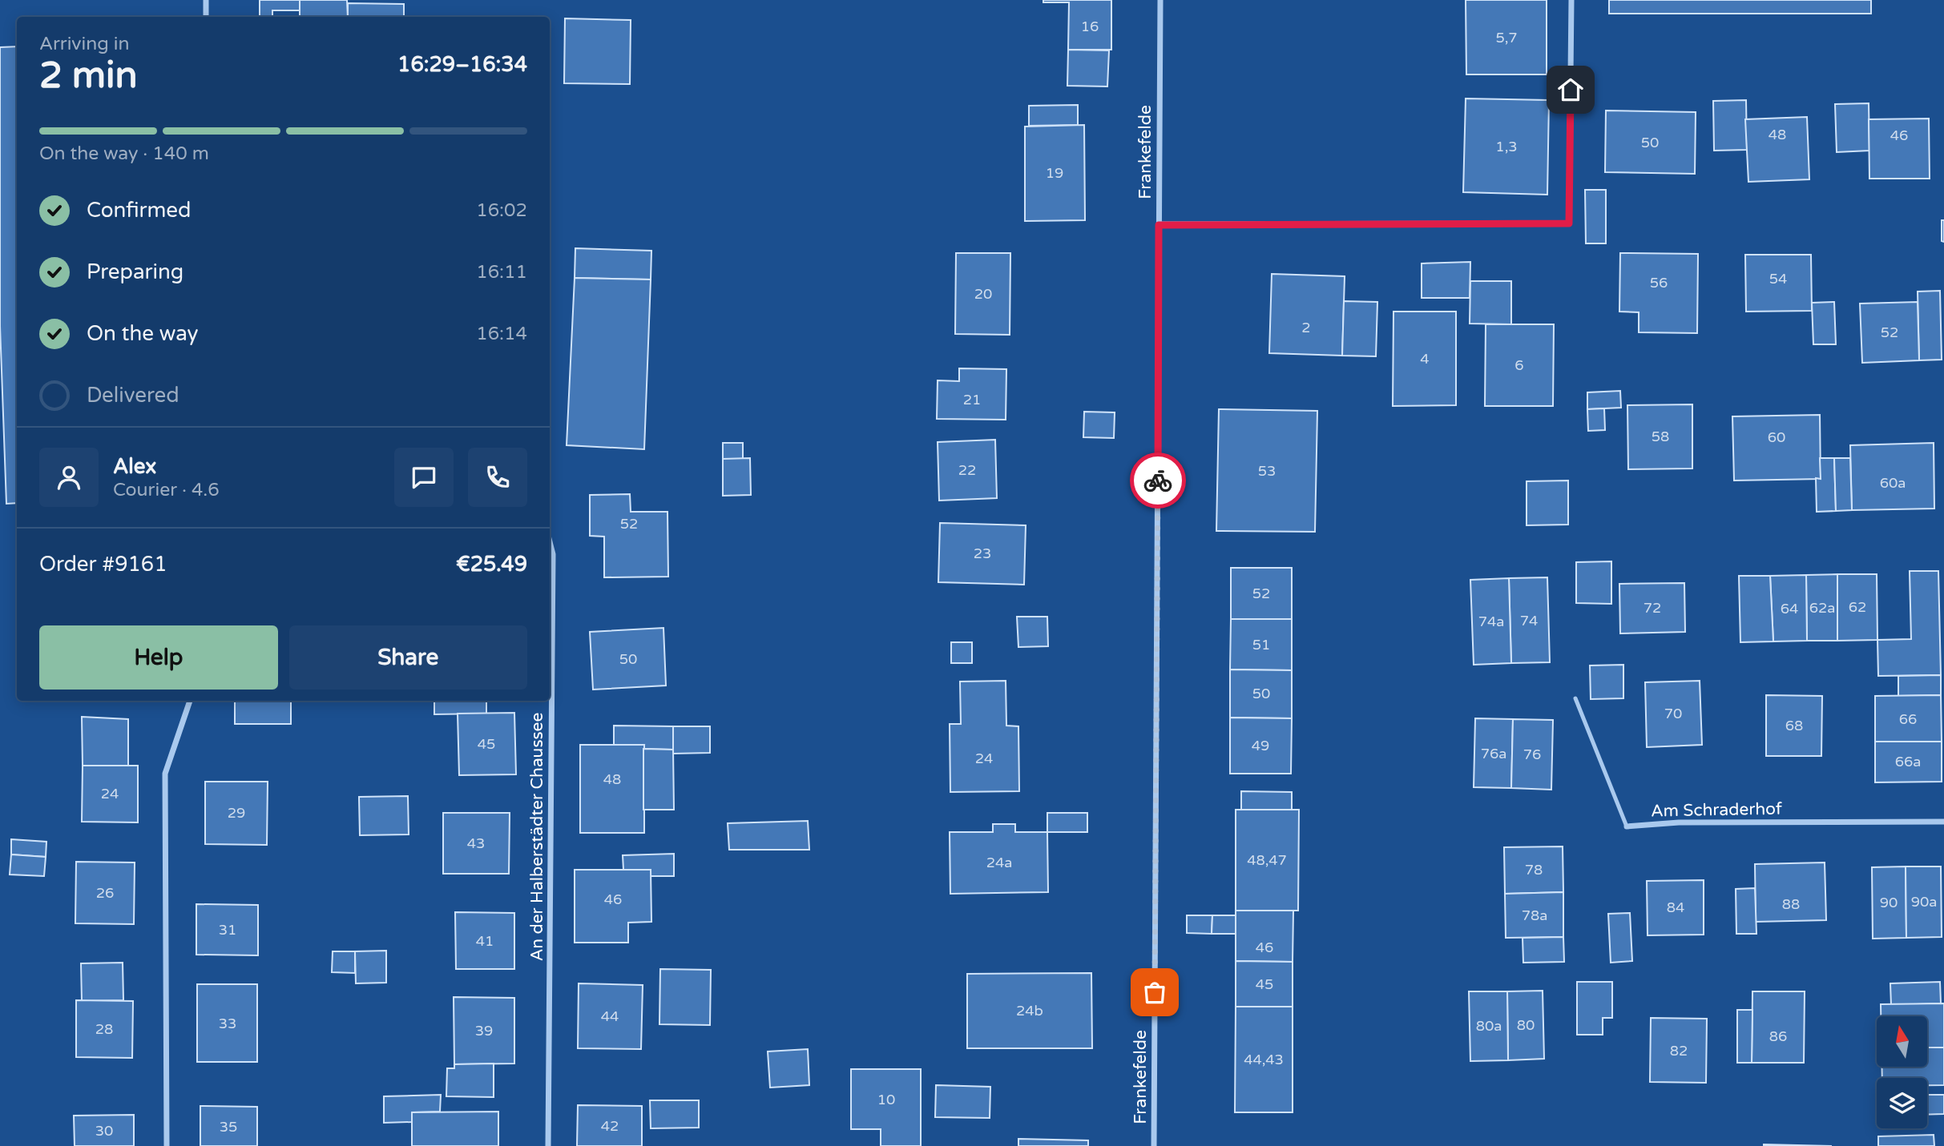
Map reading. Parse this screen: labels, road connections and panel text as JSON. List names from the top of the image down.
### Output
{
  "streets": {
    "street": ["Frankefelde", "Am Schraderhof", "An der Halberstädter Chaussee"]
  },
  "house_numbers": [
    "16",
    "5,7",
    "48",
    "46",
    "50",
    "1,3",
    "19",
    "54",
    "56",
    "20",
    "2",
    "52",
    "4",
    "6",
    "21",
    "58",
    "60",
    "22",
    "53",
    "60a",
    "52",
    "23",
    "52",
    "62",
    "72",
    "62a",
    "64",
    "74",
    "74a",
    "51",
    "50",
    "50",
    "70",
    "66",
    "68",
    "45",
    "49",
    "76a",
    "76",
    "24",
    "66a",
    "48",
    "24",
    "29",
    "43",
    "48,47",
    "24a",
    "78",
    "26",
    "46",
    "90a",
    "90",
    "88",
    "84",
    "78a",
    "31",
    "41",
    "46",
    "45",
    "24b",
    "44",
    "33",
    "80",
    "80a",
    "28",
    "39",
    "86",
    "82",
    "44,43",
    "10",
    "42",
    "35",
    "30"
  ],
  "north": "top",
  "page": {
    "heading": ["2 min", "Arriving in", "16:29–16:34"],
    "panel": [
      "Alex",
      "Courier · 4.6",
      "Order #9161",
      "€25.49"
    ],
    "bar": "On the way · 140 m",
    "list": [
      ["Confirmed", "16:02"],
      ["Preparing", "16:11"],
      ["On the way", "16:14"],
      "Delivered"
    ],
    "buttons": ["Help", "Share"]
  }
}
